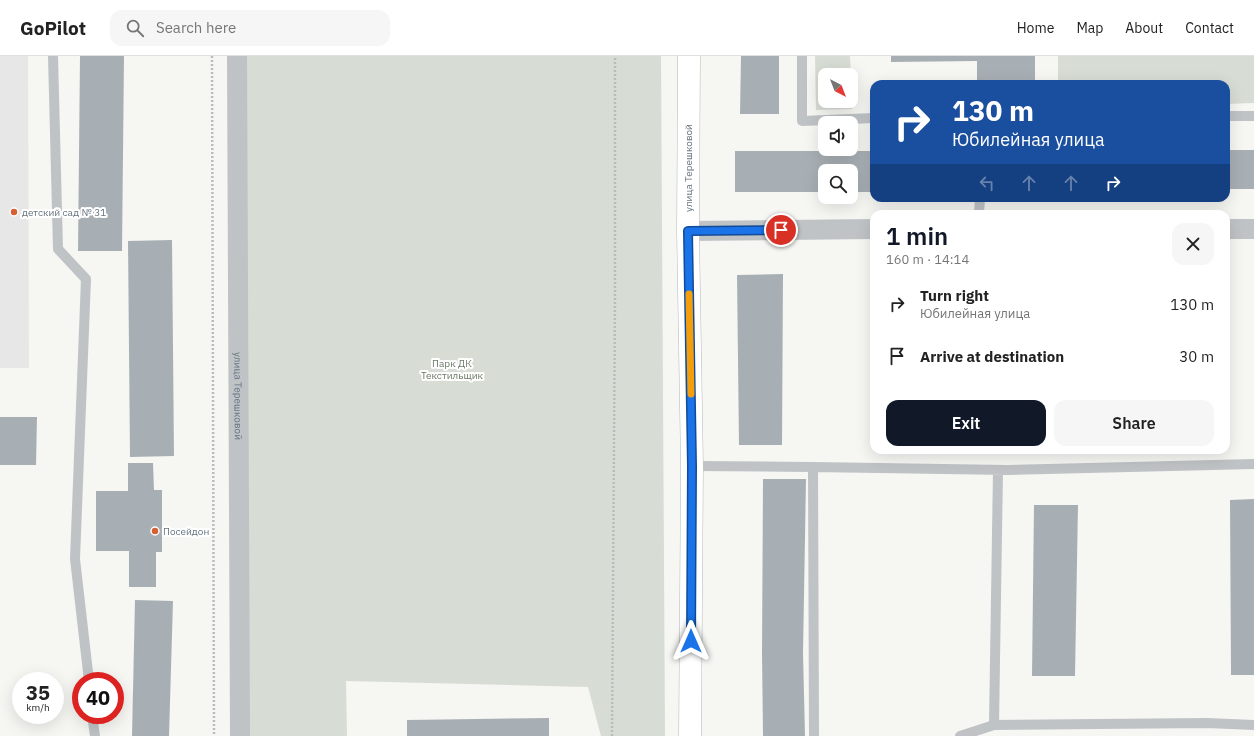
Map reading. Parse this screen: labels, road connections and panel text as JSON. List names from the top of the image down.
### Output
{
  "streets": {
    "street": ["улица Терешковой"]
  },
  "parks": ["Парк ДК Текстильщик"],
  "places": ["детский сад № 31", "Посейдон"],
  "north": "bottom right",
  "page": {
    "header": "GoPilot",
    "search": "Search here",
    "nav": [
      "Home",
      "Map",
      "About",
      "Contact"
    ],
    "turn": ["130 m", "Юбилейная улица"],
    "heading": ["1 min", "160 m · 14:14"],
    "list": [
      {
        "name": "Turn right",
        "note": "Юбилейная улица",
        "value": "130 m"
      },
      {
        "name": "Arrive at destination",
        "value": "30 m"
      }
    ],
    "buttons": ["Exit", "Share"],
    "speed": "35 km/h",
    "limit": "40"
  }
}
